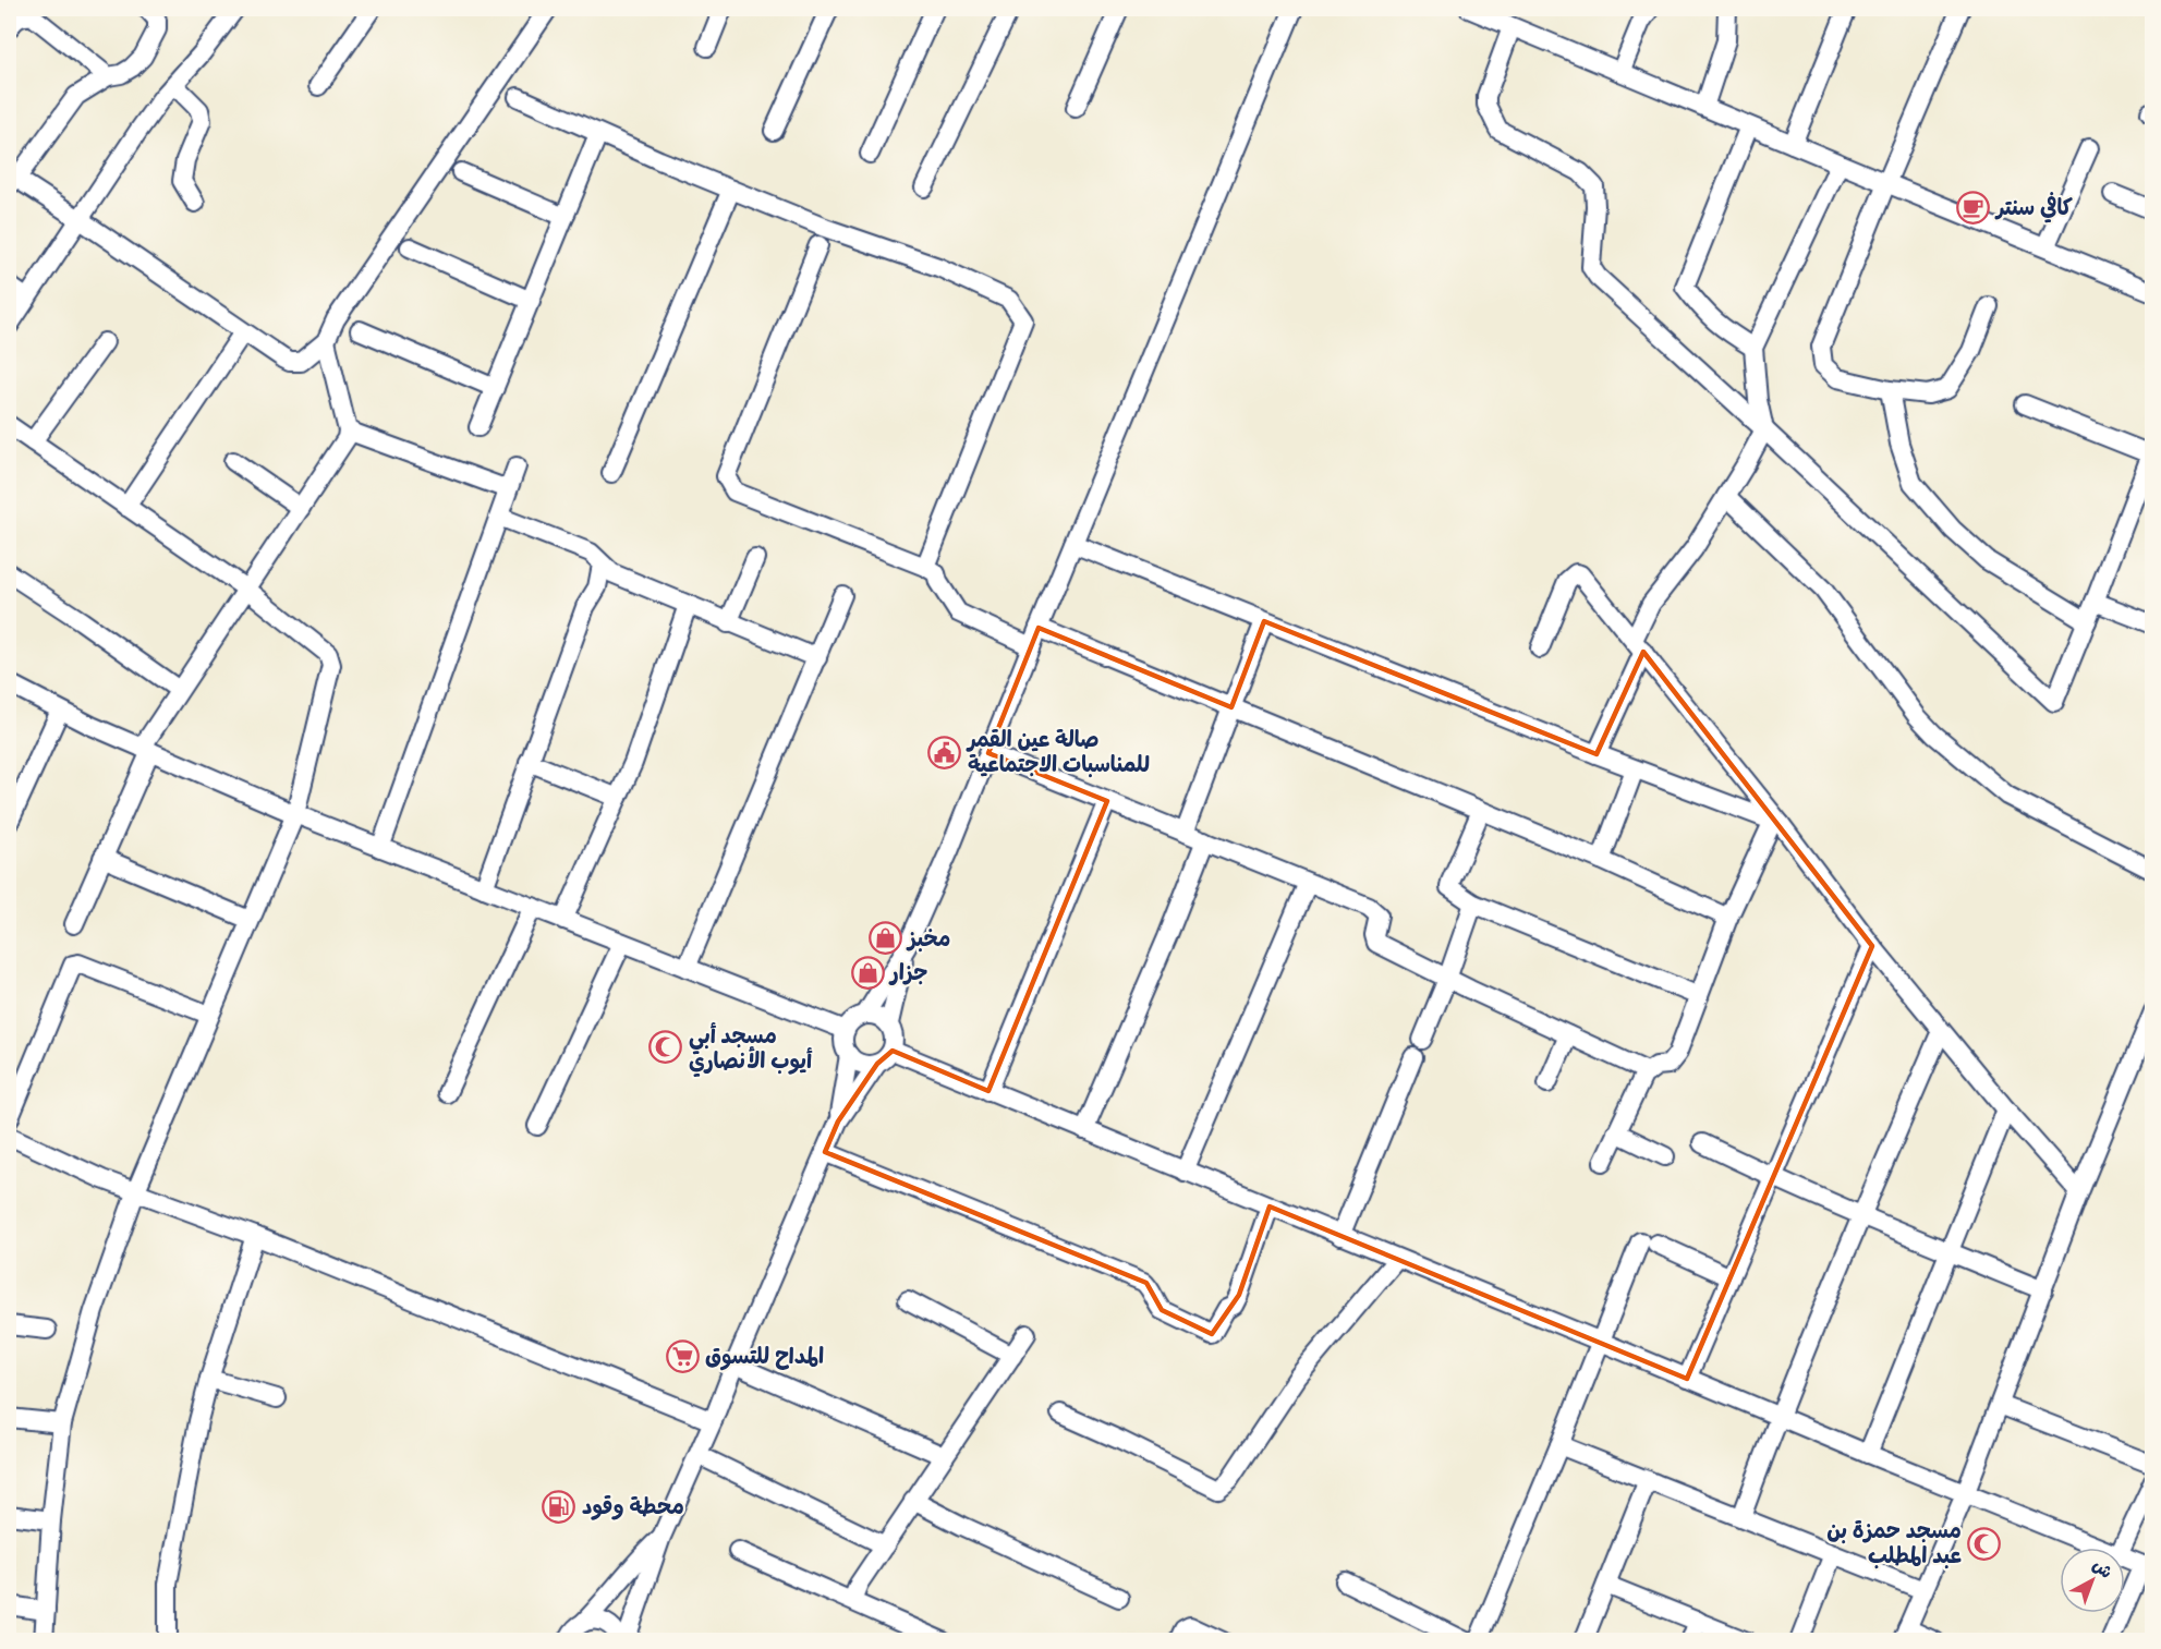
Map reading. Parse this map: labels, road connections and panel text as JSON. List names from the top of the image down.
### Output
{
  "places": {
    "cafe": ["كافي سنتر"],
    "public building": ["صالة عين القمر للمناسبات الاجتماعية"],
    "shop": ["مخبز", "جزار"],
    "mosque": ["مسجد أبي أيوب الأنصاري", "مسجد حمزة بن عبد المطلب"],
    "supermarket": ["المداح للتسوق"],
    "fuel station": ["محطة وقود"]
  },
  "north": "top right"
}
